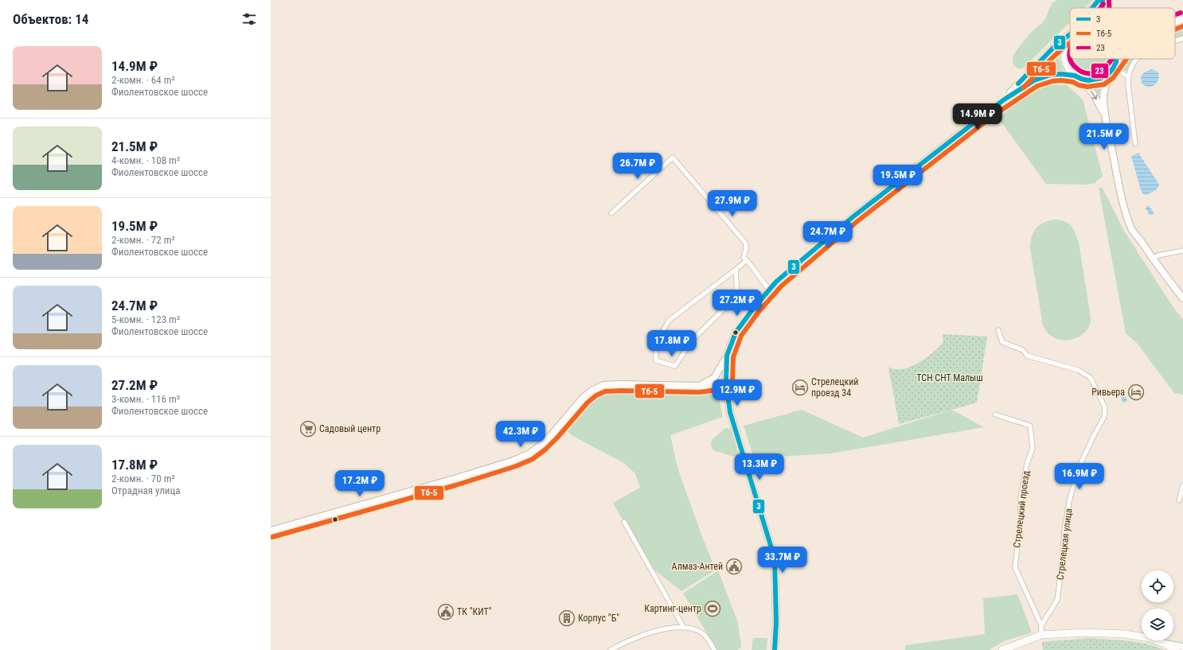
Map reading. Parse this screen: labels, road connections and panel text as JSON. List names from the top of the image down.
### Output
{
  "streets": {
    "street": ["Стрелецкий проезд", "Стрелецкая улица"]
  },
  "crossings": [
    ["Стрелецкий проезд", "Стрелецкая улица"]
  ],
  "parks": ["ТСН СНТ Малыш"],
  "places": {
    "hotel": ["Стрелецкий проезд 34", "Ривьера"],
    "supermarket": ["Садовый центр"],
    "public building": ["Алмаз-Антей", "ТК \"КИТ\""],
    "sports": ["Картинг-центр"],
    "building": ["Корпус \"Б\""]
  },
  "lines": ["transit line 3", "transit line 23", "transit line Тб-5"],
  "legend": ["3", "Тб-5", "23"],
  "page": {
    "heading": "Объектов: 14",
    "list": [
      {
        "name": "14.9M ₽",
        "note": "2-комн. · 64 m² · Фиолентовское шоссе"
      },
      {
        "name": "21.5M ₽",
        "note": "4-комн. · 108 m² · Фиолентовское шоссе"
      },
      {
        "name": "19.5M ₽",
        "note": "2-комн. · 72 m² · Фиолентовское шоссе"
      },
      {
        "name": "24.7M ₽",
        "note": "5-комн. · 123 m² · Фиолентовское шоссе"
      },
      {
        "name": "27.2M ₽",
        "note": "3-комн. · 116 m² · Фиолентовское шоссе"
      },
      {
        "name": "17.8M ₽",
        "note": "2-комн. · 70 m² · Отрадная улица"
      }
    ],
    "price": [
      "14.9M ₽",
      "21.5M ₽",
      "26.7M ₽",
      "19.5M ₽",
      "27.9M ₽",
      "24.7M ₽",
      "27.2M ₽",
      "17.8M ₽",
      "12.9M ₽",
      "42.3M ₽",
      "13.3M ₽",
      "16.9M ₽",
      "17.2M ₽",
      "33.7M ₽"
    ]
  }
}
